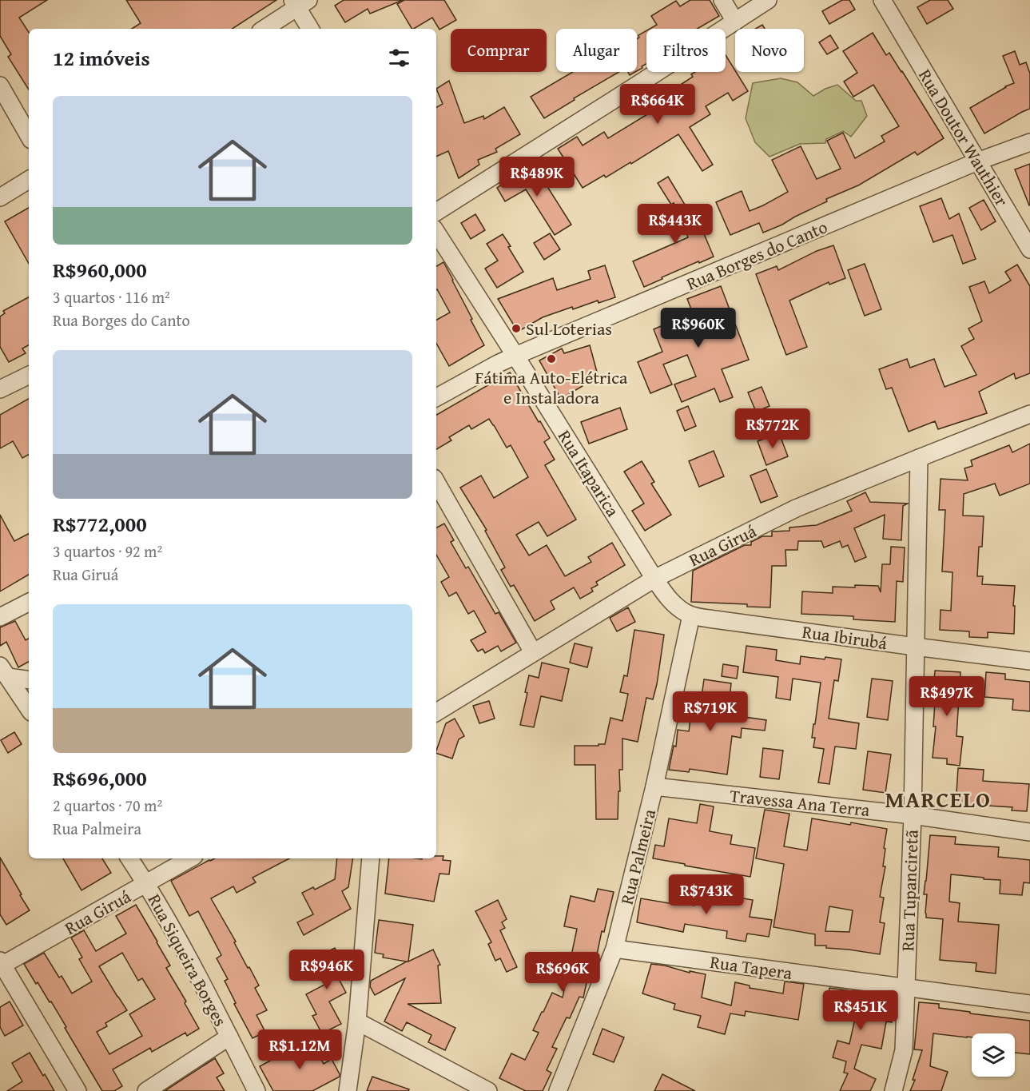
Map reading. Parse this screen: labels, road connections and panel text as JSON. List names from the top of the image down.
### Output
{
  "streets": {
    "street": [
      "Rua Doutor Wauthier",
      "Rua Borges do Canto",
      "Rua Itaparica",
      "Rua Giruá",
      "Rua Ibirubá",
      "Travessa Ana Terra",
      "Rua Palmeira",
      "Rua Tupanciretã",
      "Rua Siqueira Borges",
      "Rua Tapera"
    ]
  },
  "crossings": [
    ["Rua Doutor Wauthier", "Rua Borges do Canto"],
    ["Rua Borges do Canto", "Rua Itaparica"],
    ["Rua Itaparica", "Rua Giruá"],
    ["Rua Itaparica", "Rua Ibirubá"],
    ["Rua Giruá", "Rua Tupanciretã"],
    ["Rua Giruá", "Rua Siqueira Borges"],
    ["Rua Ibirubá", "Rua Palmeira"],
    ["Rua Ibirubá", "Rua Tupanciretã"],
    ["Travessa Ana Terra", "Rua Palmeira"],
    ["Travessa Ana Terra", "Rua Tupanciretã"],
    ["Rua Palmeira", "Rua Tapera"],
    ["Rua Tupanciretã", "Rua Tapera"]
  ],
  "districts": ["MARCELO"],
  "places": ["Sul Loterias", "Fátima Auto-Elétrica e Instaladora"],
  "page": {
    "chip": [
      "Comprar",
      "Alugar",
      "Filtros",
      "Novo"
    ],
    "heading": "12 imóveis",
    "price": [
      "R$664K",
      "R$489K",
      "R$443K",
      "R$960K",
      "R$772K",
      "R$497K",
      "R$719K",
      "R$743K",
      "R$946K",
      "R$696K",
      "R$451K",
      "R$1.12M"
    ],
    "list": [
      {
        "name": "R$960,000",
        "note": "3 quartos · 116 m² · Rua Borges do Canto"
      },
      {
        "name": "R$772,000",
        "note": "3 quartos · 92 m² · Rua Giruá"
      },
      {
        "name": "R$696,000",
        "note": "2 quartos · 70 m² · Rua Palmeira"
      }
    ]
  }
}
